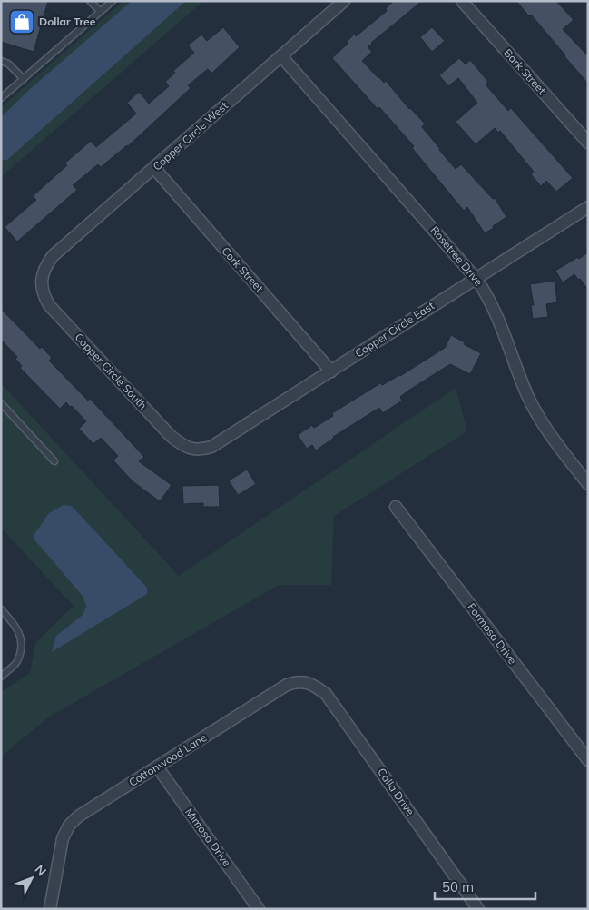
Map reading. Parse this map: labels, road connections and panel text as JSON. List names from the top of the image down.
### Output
{
  "streets": {
    "street": [
      "Bark Street",
      "Copper Circle West",
      "Rosetree Drive",
      "Cork Street",
      "Copper Circle East",
      "Copper Circle South",
      "Formosa Drive",
      "Cottonwood Lane",
      "Calla Drive",
      "Mimosa Drive"
    ]
  },
  "crossings": [
    ["Copper Circle West", "Rosetree Drive"],
    ["Copper Circle West", "Cork Street"],
    ["Copper Circle West", "Copper Circle South"],
    ["Rosetree Drive", "Copper Circle East"],
    ["Cork Street", "Copper Circle East"],
    ["Copper Circle East", "Copper Circle South"],
    ["Cottonwood Lane", "Calla Drive"],
    ["Cottonwood Lane", "Mimosa Drive"]
  ],
  "places": {
    "shop": ["Dollar Tree"]
  },
  "scale_bar": "50 m",
  "north": "top right"
}
